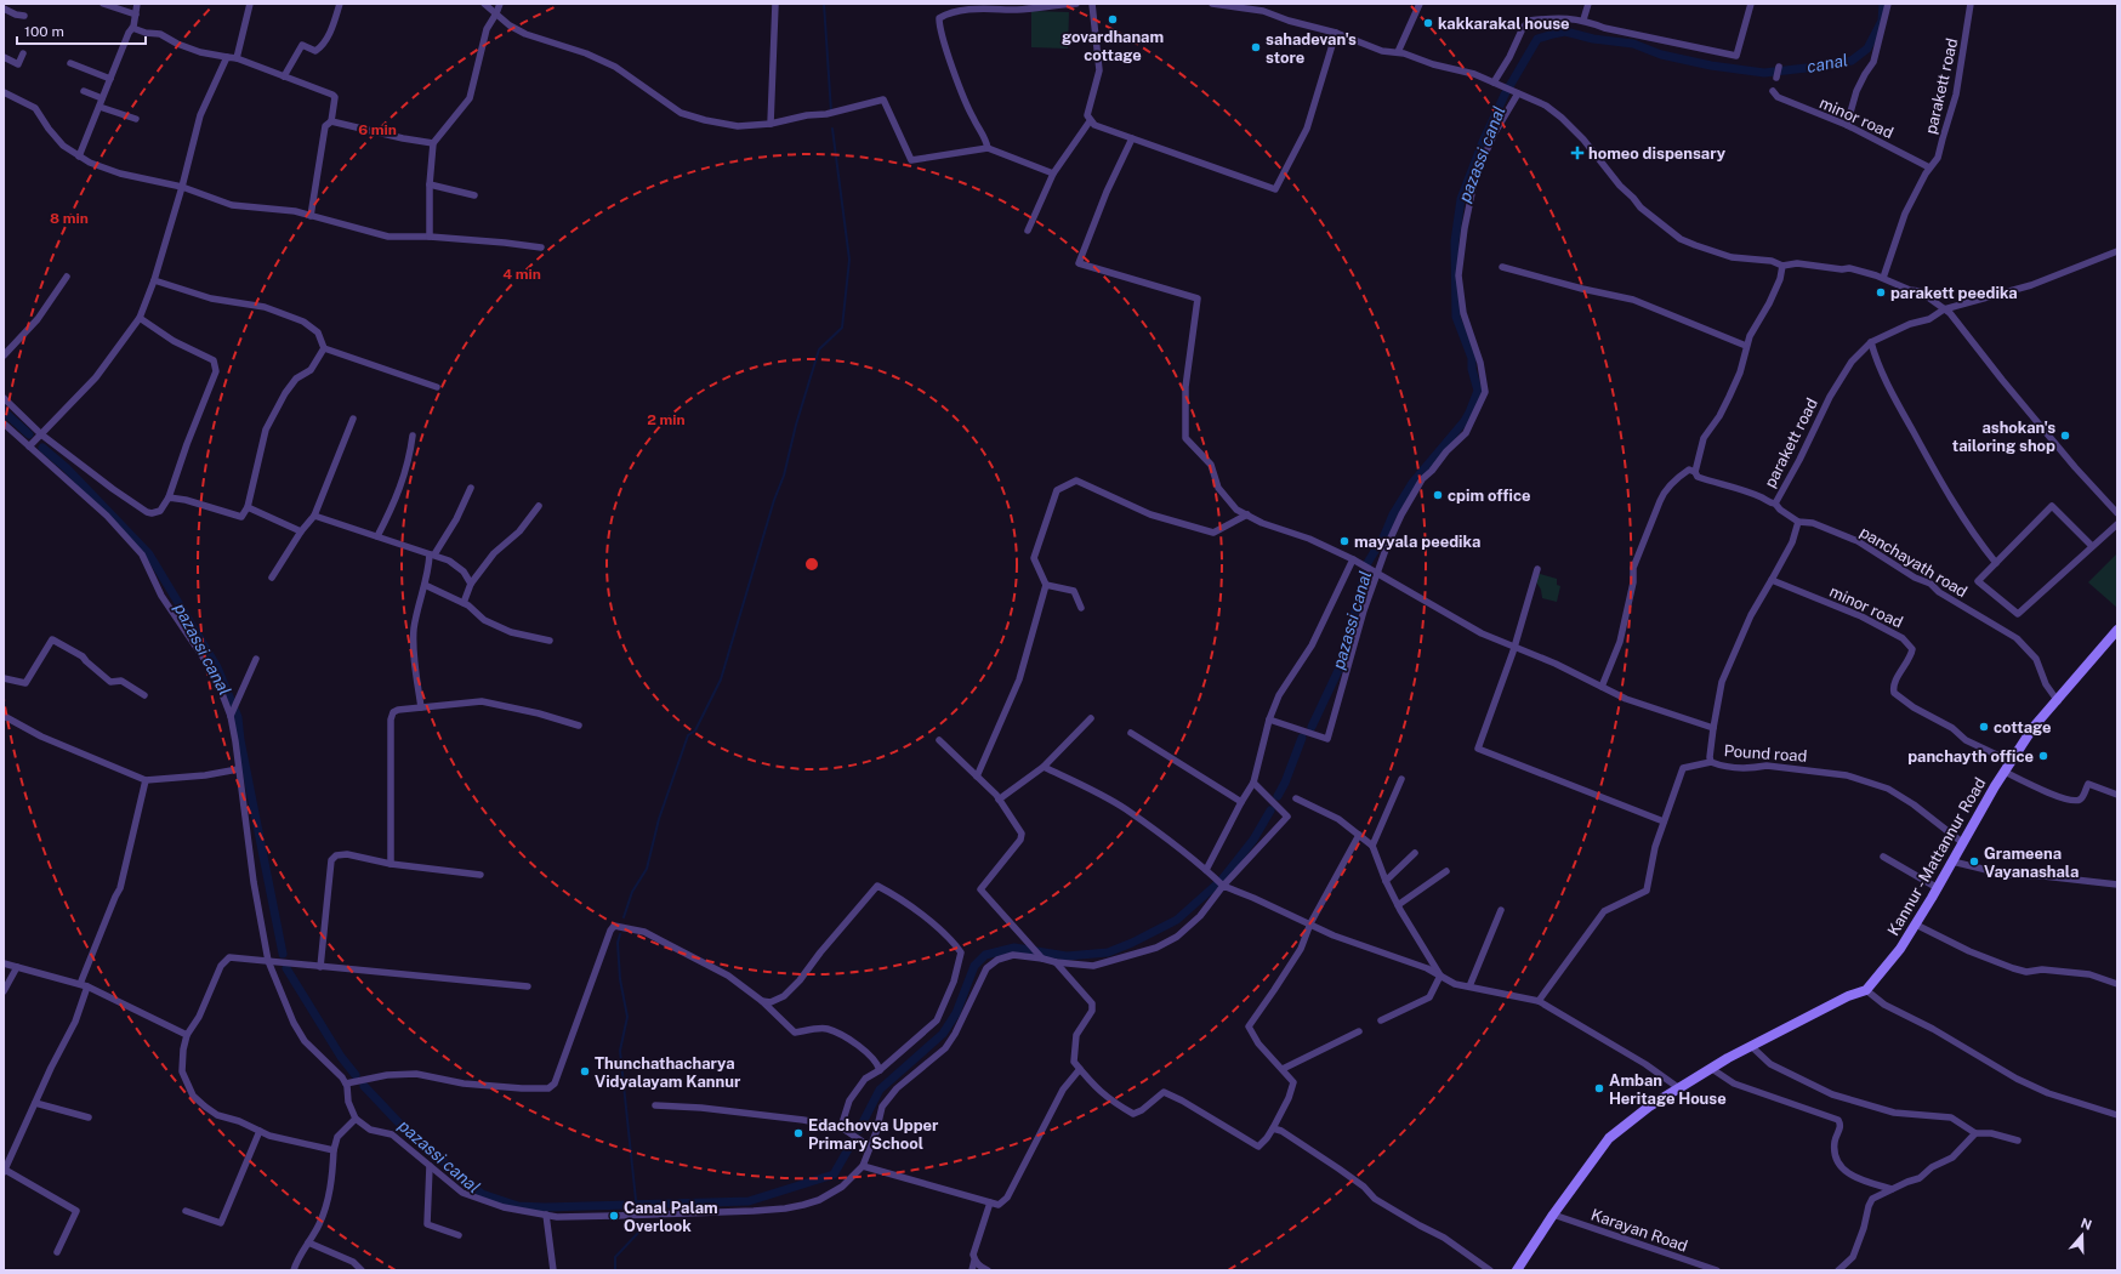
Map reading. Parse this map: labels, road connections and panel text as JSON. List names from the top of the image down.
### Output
{
  "streets": {
    "main road": ["Kannur - Mattannur Road"],
    "street": [
      "parakett road",
      "minor road",
      "panchayath road",
      "Pound road",
      "Karayan Road"
    ]
  },
  "crossings": [
    ["parakett road", "minor road"],
    ["parakett road", "panchayath road"],
    ["minor road", "Pound road"],
    ["minor road", "Kannur - Mattannur Road"],
    ["panchayath road", "Kannur - Mattannur Road"],
    ["Pound road", "Kannur - Mattannur Road"],
    ["Kannur - Mattannur Road", "Karayan Road"]
  ],
  "water": ["canal", "pazassi canal"],
  "places": {
    "other": [
      "govardhanam cottage",
      "kakkarakal house",
      "sahadevan's store",
      "parakett peedika",
      "ashokan's tailoring shop",
      "cpim office",
      "mayyala peedika",
      "cottage",
      "panchayth office",
      "Grameena Vayanashala",
      "Thunchathacharya Vidyalayam Kannur",
      "Amban Heritage House",
      "Edachovva Upper Primary School",
      "Canal Palam Overlook"
    ],
    "health": ["homeo dispensary"]
  },
  "scale_bar": "100 m",
  "north": "top",
  "rings": [
    "6 min",
    "8 min",
    "4 min",
    "2 min"
  ]
}
